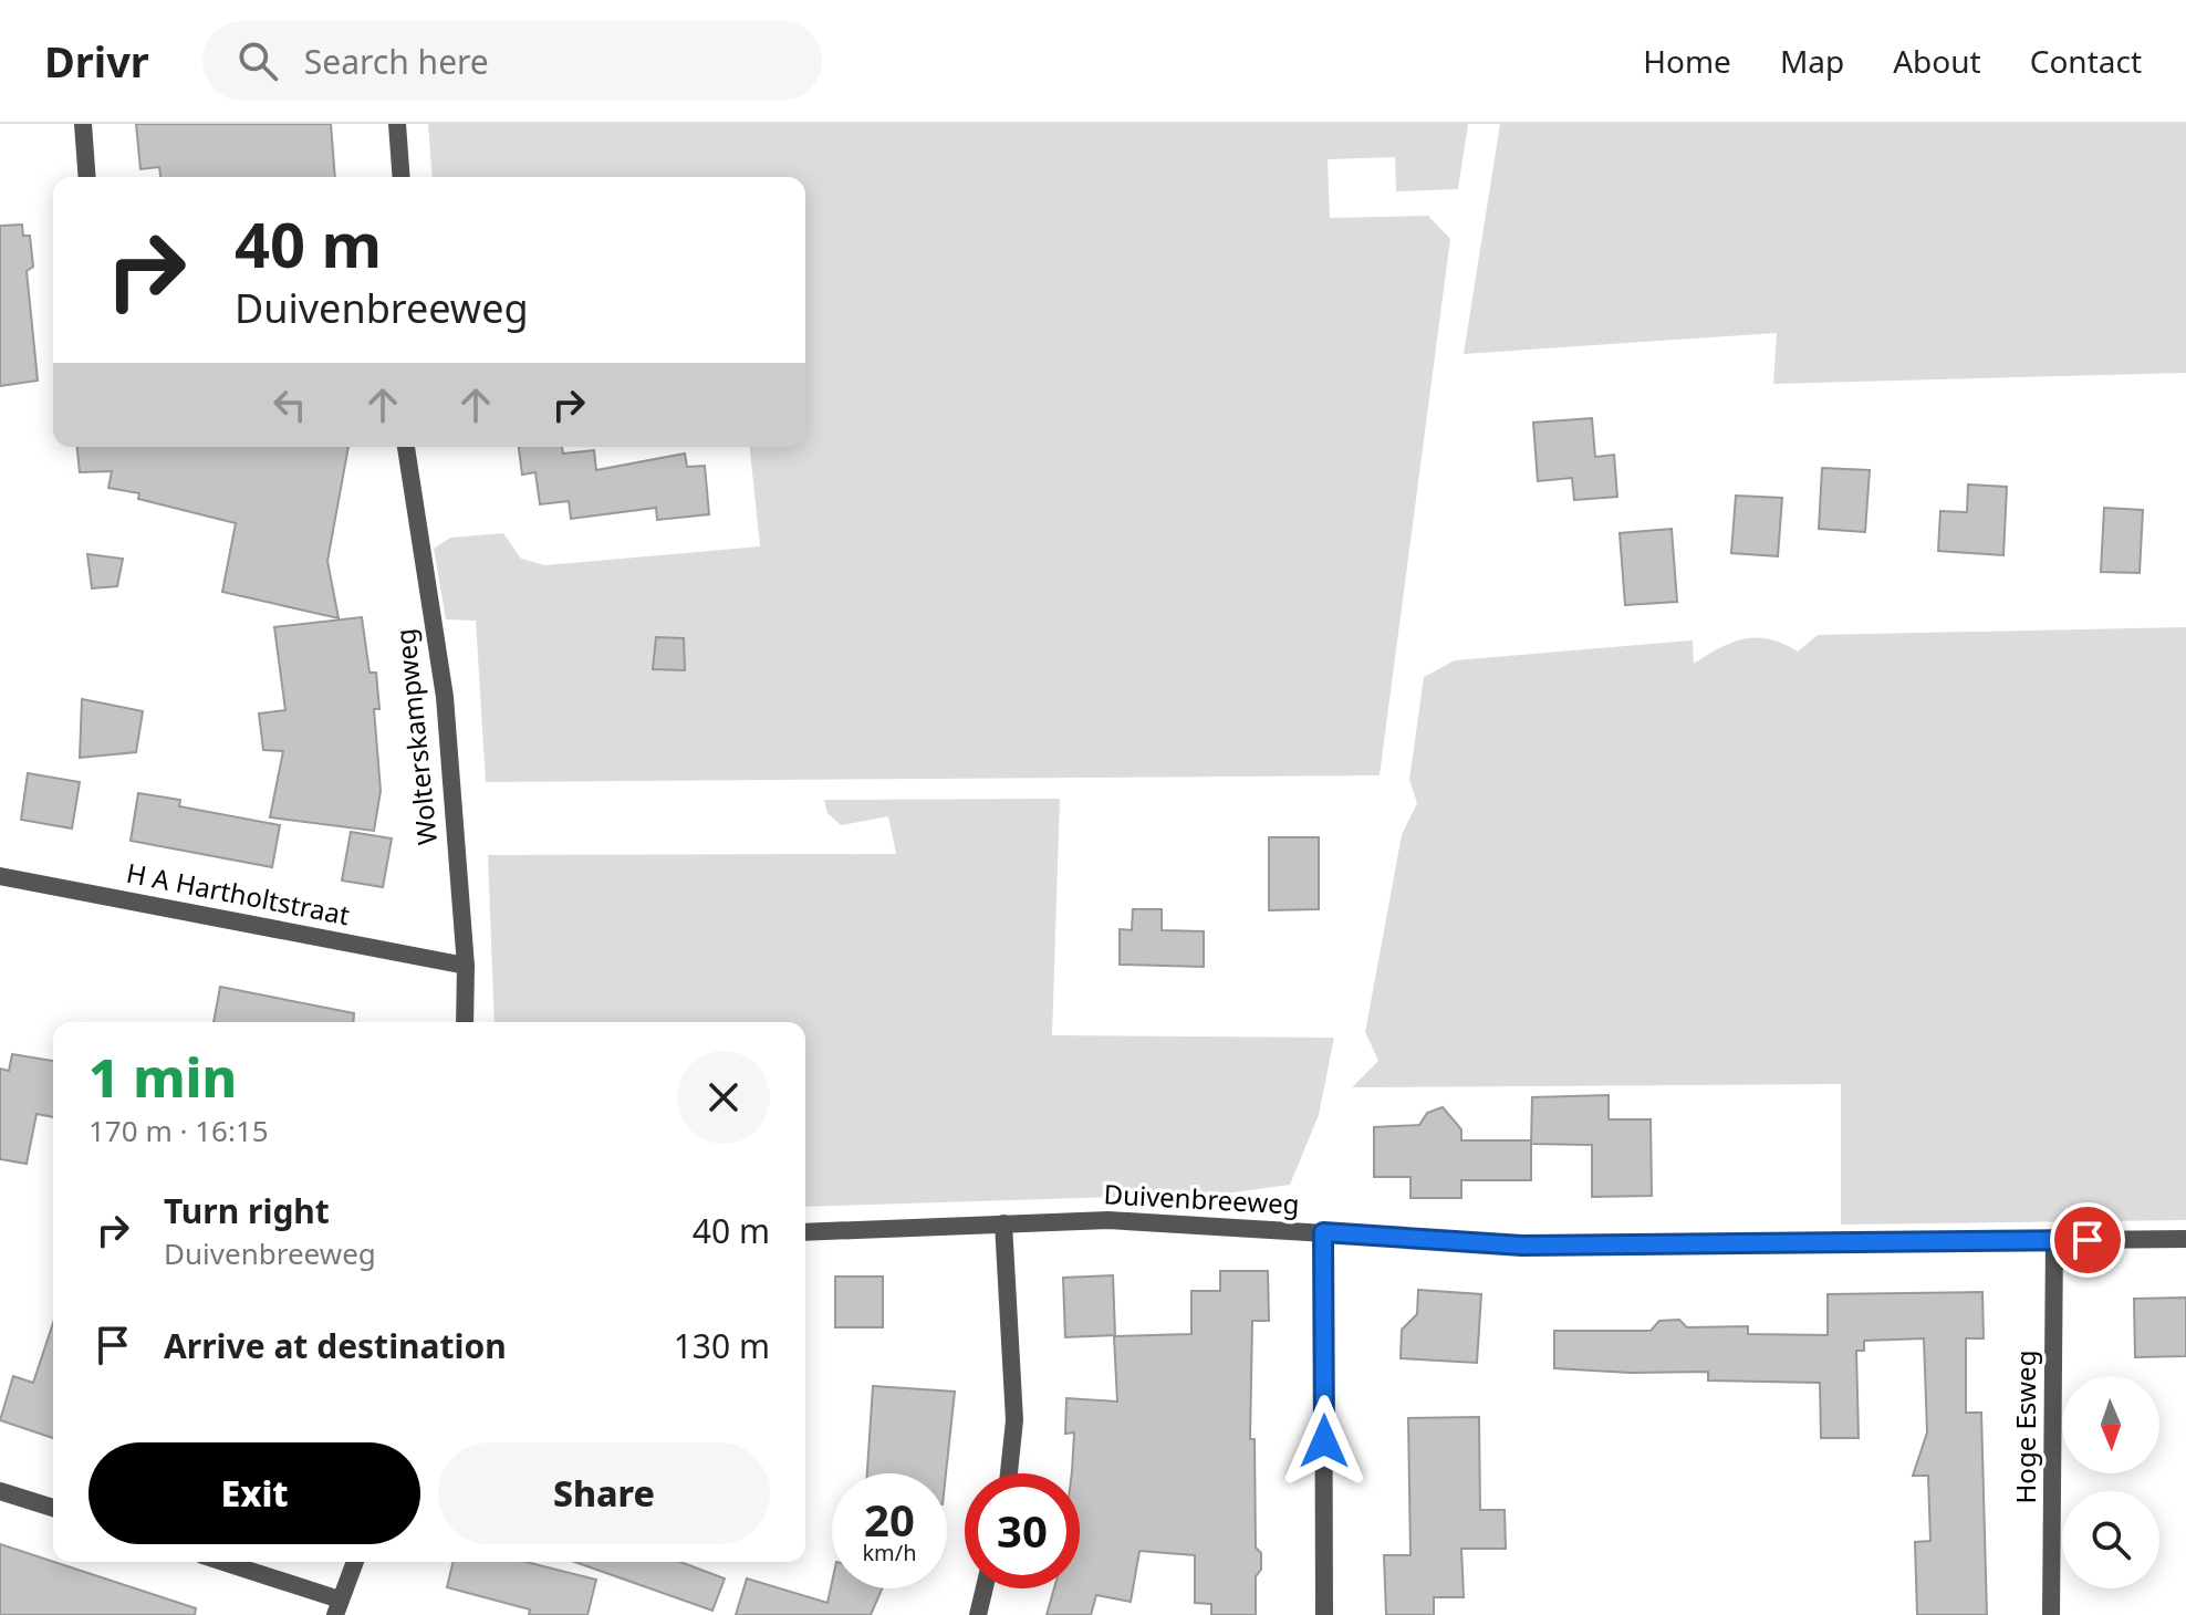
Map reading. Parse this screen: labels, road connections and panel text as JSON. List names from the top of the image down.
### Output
{
  "streets": {
    "street": [
      "Wolterskampweg",
      "H A Hartholtstraat",
      "Duivenbreeweg",
      "Hoge Esweg"
    ]
  },
  "crossings": [
    ["Wolterskampweg", "H A Hartholtstraat"],
    ["Duivenbreeweg", "Hoge Esweg"]
  ],
  "north": "bottom",
  "page": {
    "header": "Drivr",
    "search": "Search here",
    "nav": [
      "Home",
      "Map",
      "About",
      "Contact"
    ],
    "turn": ["40 m", "Duivenbreeweg"],
    "heading": ["1 min", "170 m · 16:15"],
    "list": [
      {
        "name": "Turn right",
        "note": "Duivenbreeweg",
        "value": "40 m"
      },
      {
        "name": "Arrive at destination",
        "value": "130 m"
      }
    ],
    "buttons": ["Exit", "Share"],
    "speed": "20 km/h",
    "limit": "30"
  }
}
